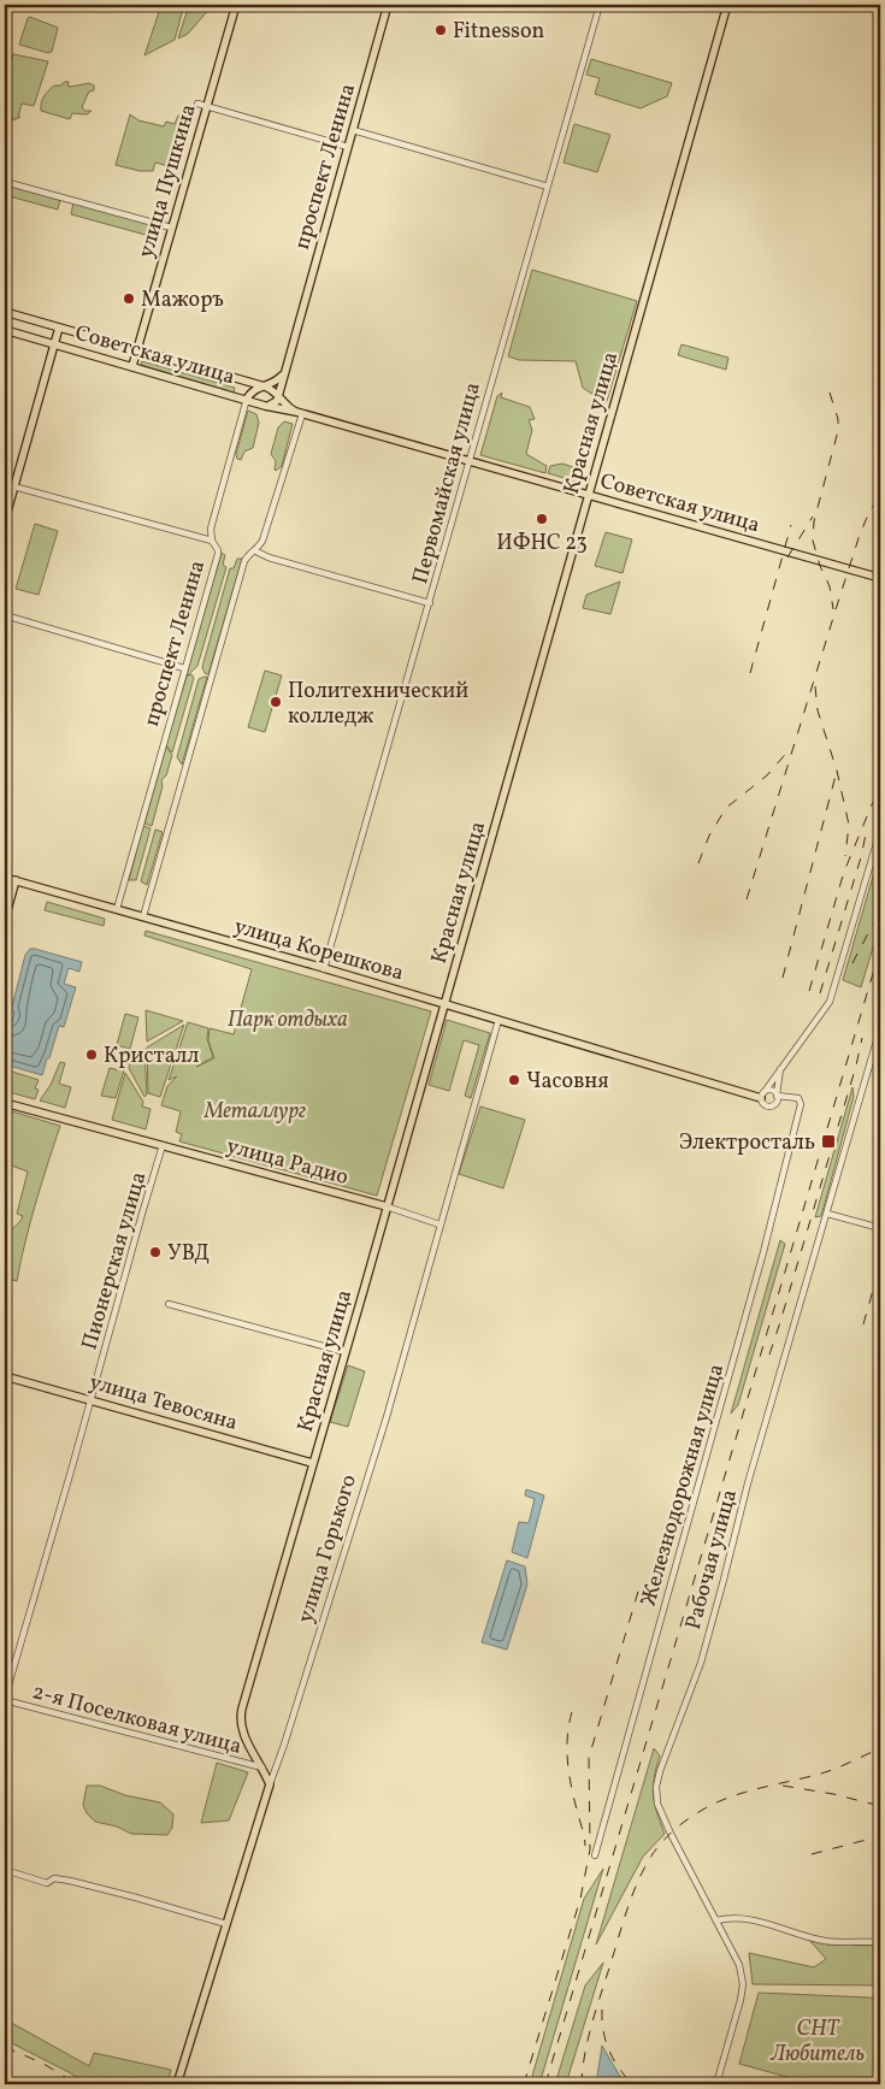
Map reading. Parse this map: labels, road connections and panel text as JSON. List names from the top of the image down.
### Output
{
  "streets": {
    "main road": [
      "проспект Ленина",
      "улица Пушкина",
      "Советская улица",
      "Красная улица",
      "улица Корешкова",
      "улица Радио",
      "улица Тевосяна",
      "улица Горького"
    ],
    "street": [
      "Первомайская улица",
      "Пионерская улица",
      "Железнодорожная улица",
      "Рабочая улица",
      "2-я Поселковая улица"
    ]
  },
  "crossings": [
    ["проспект Ленина", "Советская улица"],
    ["проспект Ленина", "улица Корешкова"],
    ["улица Пушкина", "Советская улица"],
    ["Советская улица", "Красная улица"],
    ["Советская улица", "Первомайская улица"],
    ["Красная улица", "улица Корешкова"],
    ["Красная улица", "улица Радио"],
    ["Красная улица", "улица Тевосяна"],
    ["Красная улица", "улица Горького"],
    ["Красная улица", "2-я Поселковая улица"],
    ["Первомайская улица", "улица Корешкова"],
    ["улица Корешкова", "Железнодорожная улица"],
    ["улица Корешкова", "улица Горького"],
    ["улица Радио", "Пионерская улица"],
    ["Пионерская улица", "улица Тевосяна"],
    ["Пионерская улица", "2-я Поселковая улица"]
  ],
  "parks": ["Парк отдыха", "Металлург", "СНТ Любитель"],
  "places": {
    "other": [
      "Fitnesson",
      "Мажоръ",
      "ИФНС 23",
      "Политехнический колледж",
      "Кристалл",
      "Часовня",
      "УВД"
    ],
    "transit": ["Электросталь"]
  }
}
